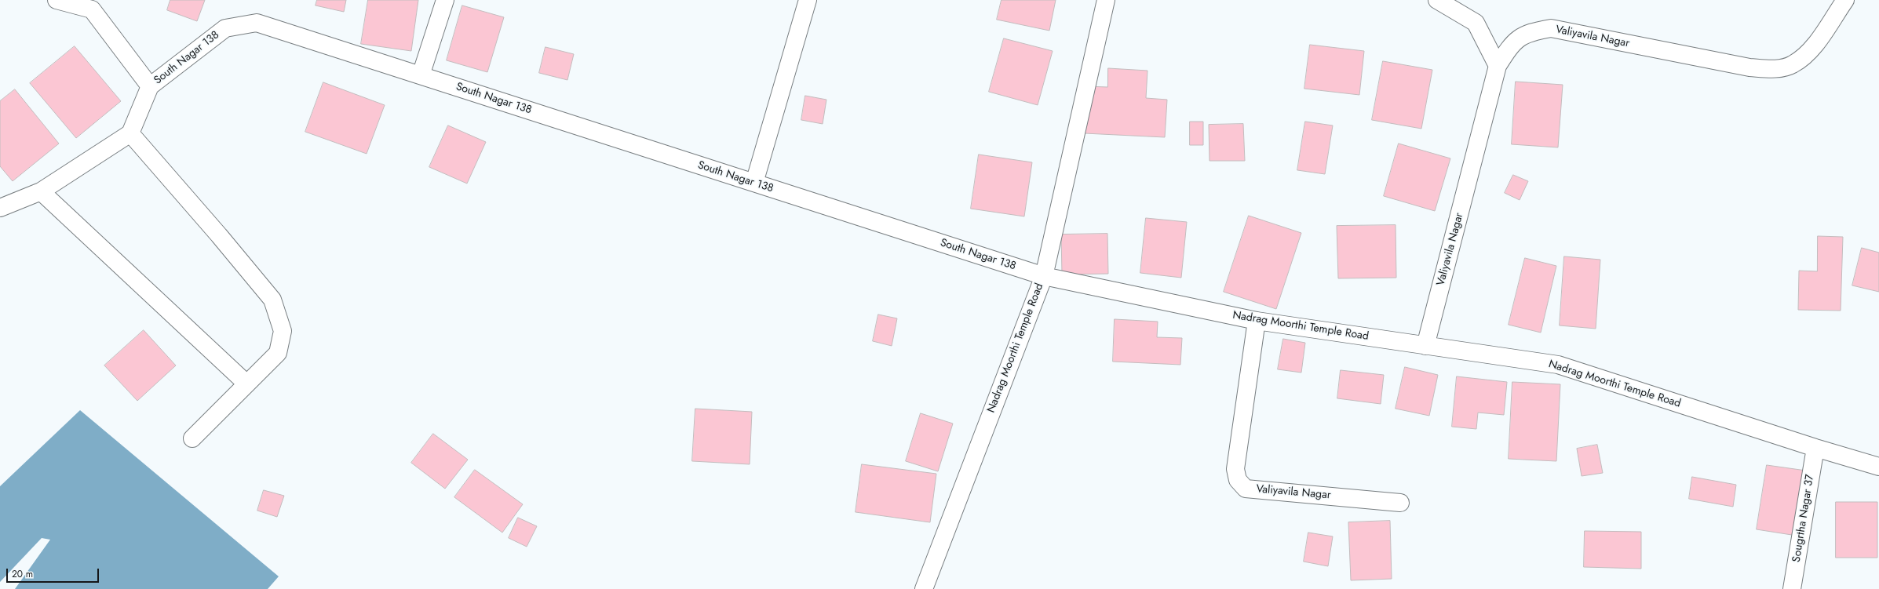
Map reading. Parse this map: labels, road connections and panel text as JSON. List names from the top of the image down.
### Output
{
  "streets": {
    "street": [
      "Valiyavila Nagar",
      "South Nagar 138",
      "Nadrag Moorthi Temple Road",
      "Sougrtha Nagar 37"
    ]
  },
  "crossings": [
    ["Valiyavila Nagar", "Nadrag Moorthi Temple Road"],
    ["South Nagar 138", "Nadrag Moorthi Temple Road"],
    ["Nadrag Moorthi Temple Road", "Sougrtha Nagar 37"]
  ],
  "scale_bar": "20 m"
}
